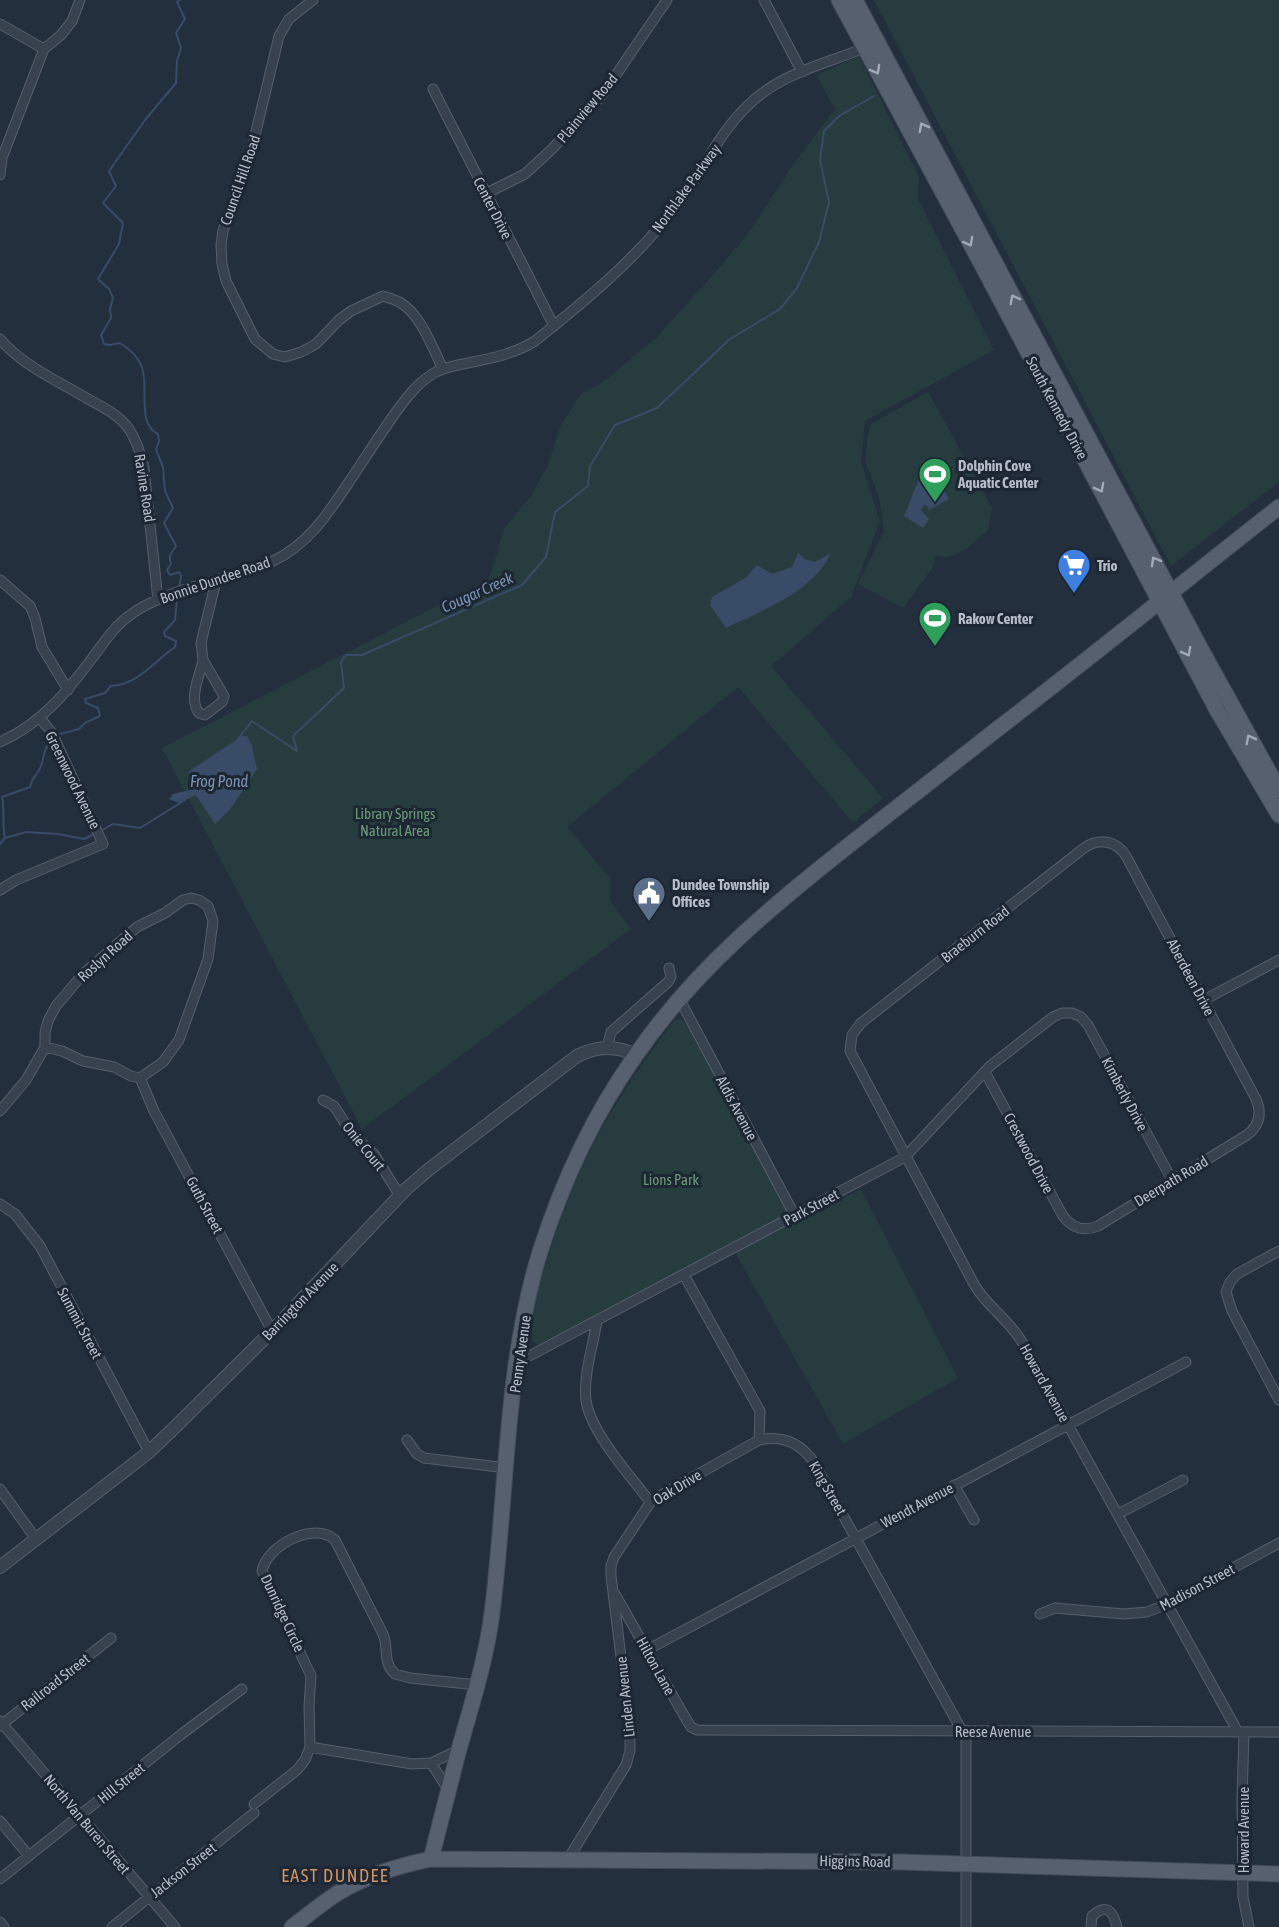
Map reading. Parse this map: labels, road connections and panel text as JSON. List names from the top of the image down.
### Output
{
  "streets": {
    "main road": ["South Kennedy Drive", "Penny Avenue", "Higgins Road"],
    "street": [
      "Plainview Road",
      "Council Hill Road",
      "Northlake Parkway",
      "Center Drive",
      "Ravine Road",
      "Bonnie Dundee Road",
      "Greenwood Avenue",
      "Braeburn Road",
      "Roslyn Road",
      "Aberdeen Drive",
      "Kimberly Drive",
      "Aldis Avenue",
      "Onie Court",
      "Crestwood Drive",
      "Deerpath Road",
      "Guth Street",
      "Park Street",
      "Barrington Avenue",
      "Summit Street",
      "Howard Avenue",
      "Oak Drive",
      "King Street",
      "Wendt Avenue",
      "Madison Street",
      "Dunridge Circle",
      "Hilton Lane",
      "Railroad Street",
      "Linden Avenue",
      "Reese Avenue",
      "Hill Street",
      "North Van Buren Street",
      "Jackson Street"
    ]
  },
  "crossings": [
    ["Plainview Road", "Center Drive"],
    ["Council Hill Road", "Bonnie Dundee Road"],
    ["Northlake Parkway", "Center Drive"],
    ["Northlake Parkway", "South Kennedy Drive"],
    ["Northlake Parkway", "Bonnie Dundee Road"],
    ["South Kennedy Drive", "Penny Avenue"],
    ["Ravine Road", "Bonnie Dundee Road"],
    ["Bonnie Dundee Road", "Greenwood Avenue"],
    ["Braeburn Road", "Aberdeen Drive"],
    ["Braeburn Road", "Howard Avenue"],
    ["Roslyn Road", "Guth Street"],
    ["Aberdeen Drive", "Deerpath Road"],
    ["Kimberly Drive", "Deerpath Road"],
    ["Kimberly Drive", "Park Street"],
    ["Aldis Avenue", "Park Street"],
    ["Aldis Avenue", "Penny Avenue"],
    ["Onie Court", "Barrington Avenue"],
    ["Crestwood Drive", "Deerpath Road"],
    ["Crestwood Drive", "Park Street"],
    ["Guth Street", "Barrington Avenue"],
    ["Park Street", "Penny Avenue"],
    ["Park Street", "Howard Avenue"],
    ["Barrington Avenue", "Summit Street"],
    ["Barrington Avenue", "Penny Avenue"],
    ["Penny Avenue", "Dunridge Circle"],
    ["Penny Avenue", "Higgins Road"],
    ["Howard Avenue", "Wendt Avenue"],
    ["Howard Avenue", "Madison Street"],
    ["Howard Avenue", "Reese Avenue"],
    ["Howard Avenue", "Higgins Road"],
    ["Oak Drive", "King Street"],
    ["Oak Drive", "Hilton Lane"],
    ["Oak Drive", "Linden Avenue"],
    ["King Street", "Wendt Avenue"],
    ["King Street", "Reese Avenue"],
    ["King Street", "Higgins Road"],
    ["Wendt Avenue", "Hilton Lane"],
    ["Dunridge Circle", "Jackson Street"],
    ["Hilton Lane", "Linden Avenue"],
    ["Hilton Lane", "Reese Avenue"],
    ["Railroad Street", "North Van Buren Street"],
    ["Linden Avenue", "Higgins Road"],
    ["Hill Street", "North Van Buren Street"],
    ["North Van Buren Street", "Jackson Street"]
  ],
  "districts": ["EAST DUNDEE"],
  "water": ["Cougar Creek", "Frog Pond"],
  "parks": ["Library Springs Natural Area", "Lions Park"],
  "places": {
    "sports": ["Dolphin Cove Aquatic Center", "Rakow Center"],
    "supermarket": ["Trio"],
    "public building": ["Dundee Township Offices"]
  }
}
